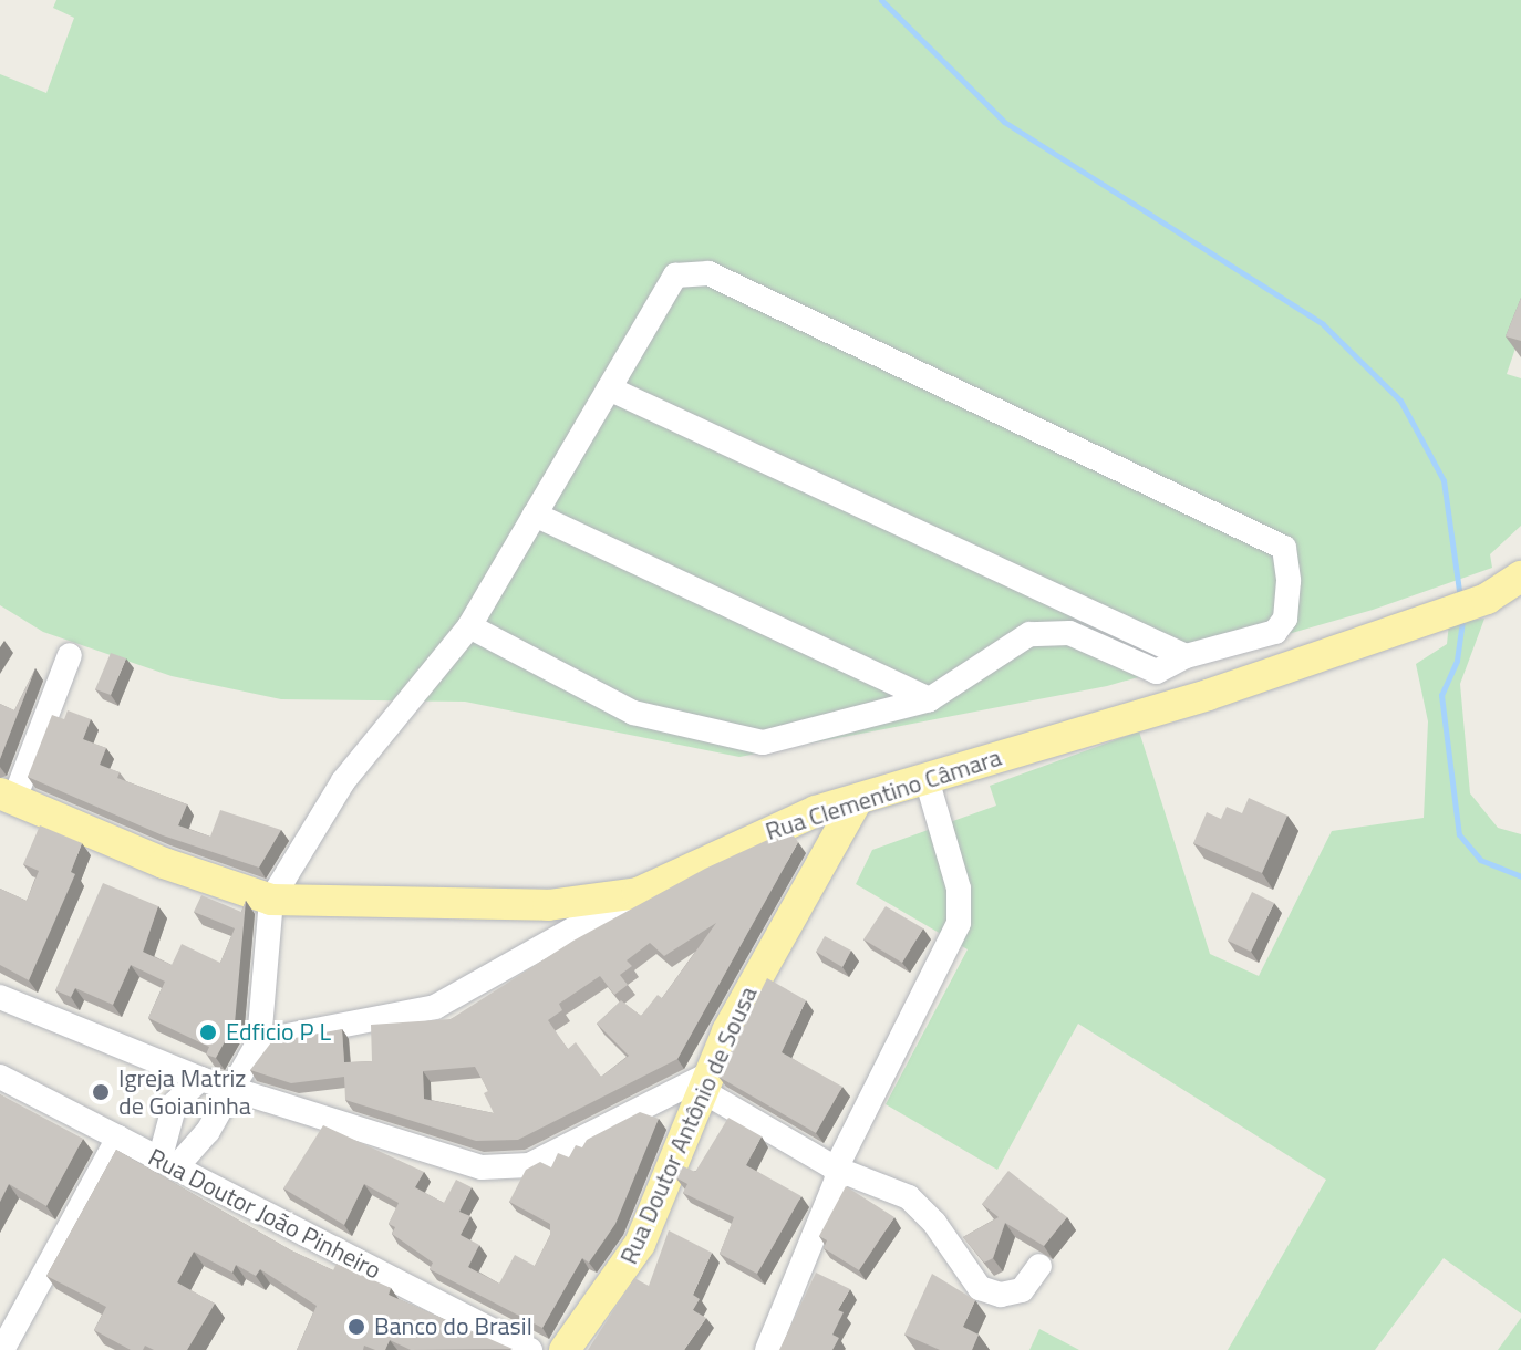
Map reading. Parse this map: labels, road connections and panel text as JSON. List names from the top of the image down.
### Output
{
  "streets": {
    "main road": ["Rua Clementino Câmara", "Rua Doutor Antônio de Sousa"],
    "street": ["Rua Doutor João Pinheiro"]
  },
  "crossings": [
    ["Rua Clementino Câmara", "Rua Doutor Antônio de Sousa"]
  ],
  "places": ["Edficio P L", "Igreja Matriz de Goianinha", "Banco do Brasil"]
}
